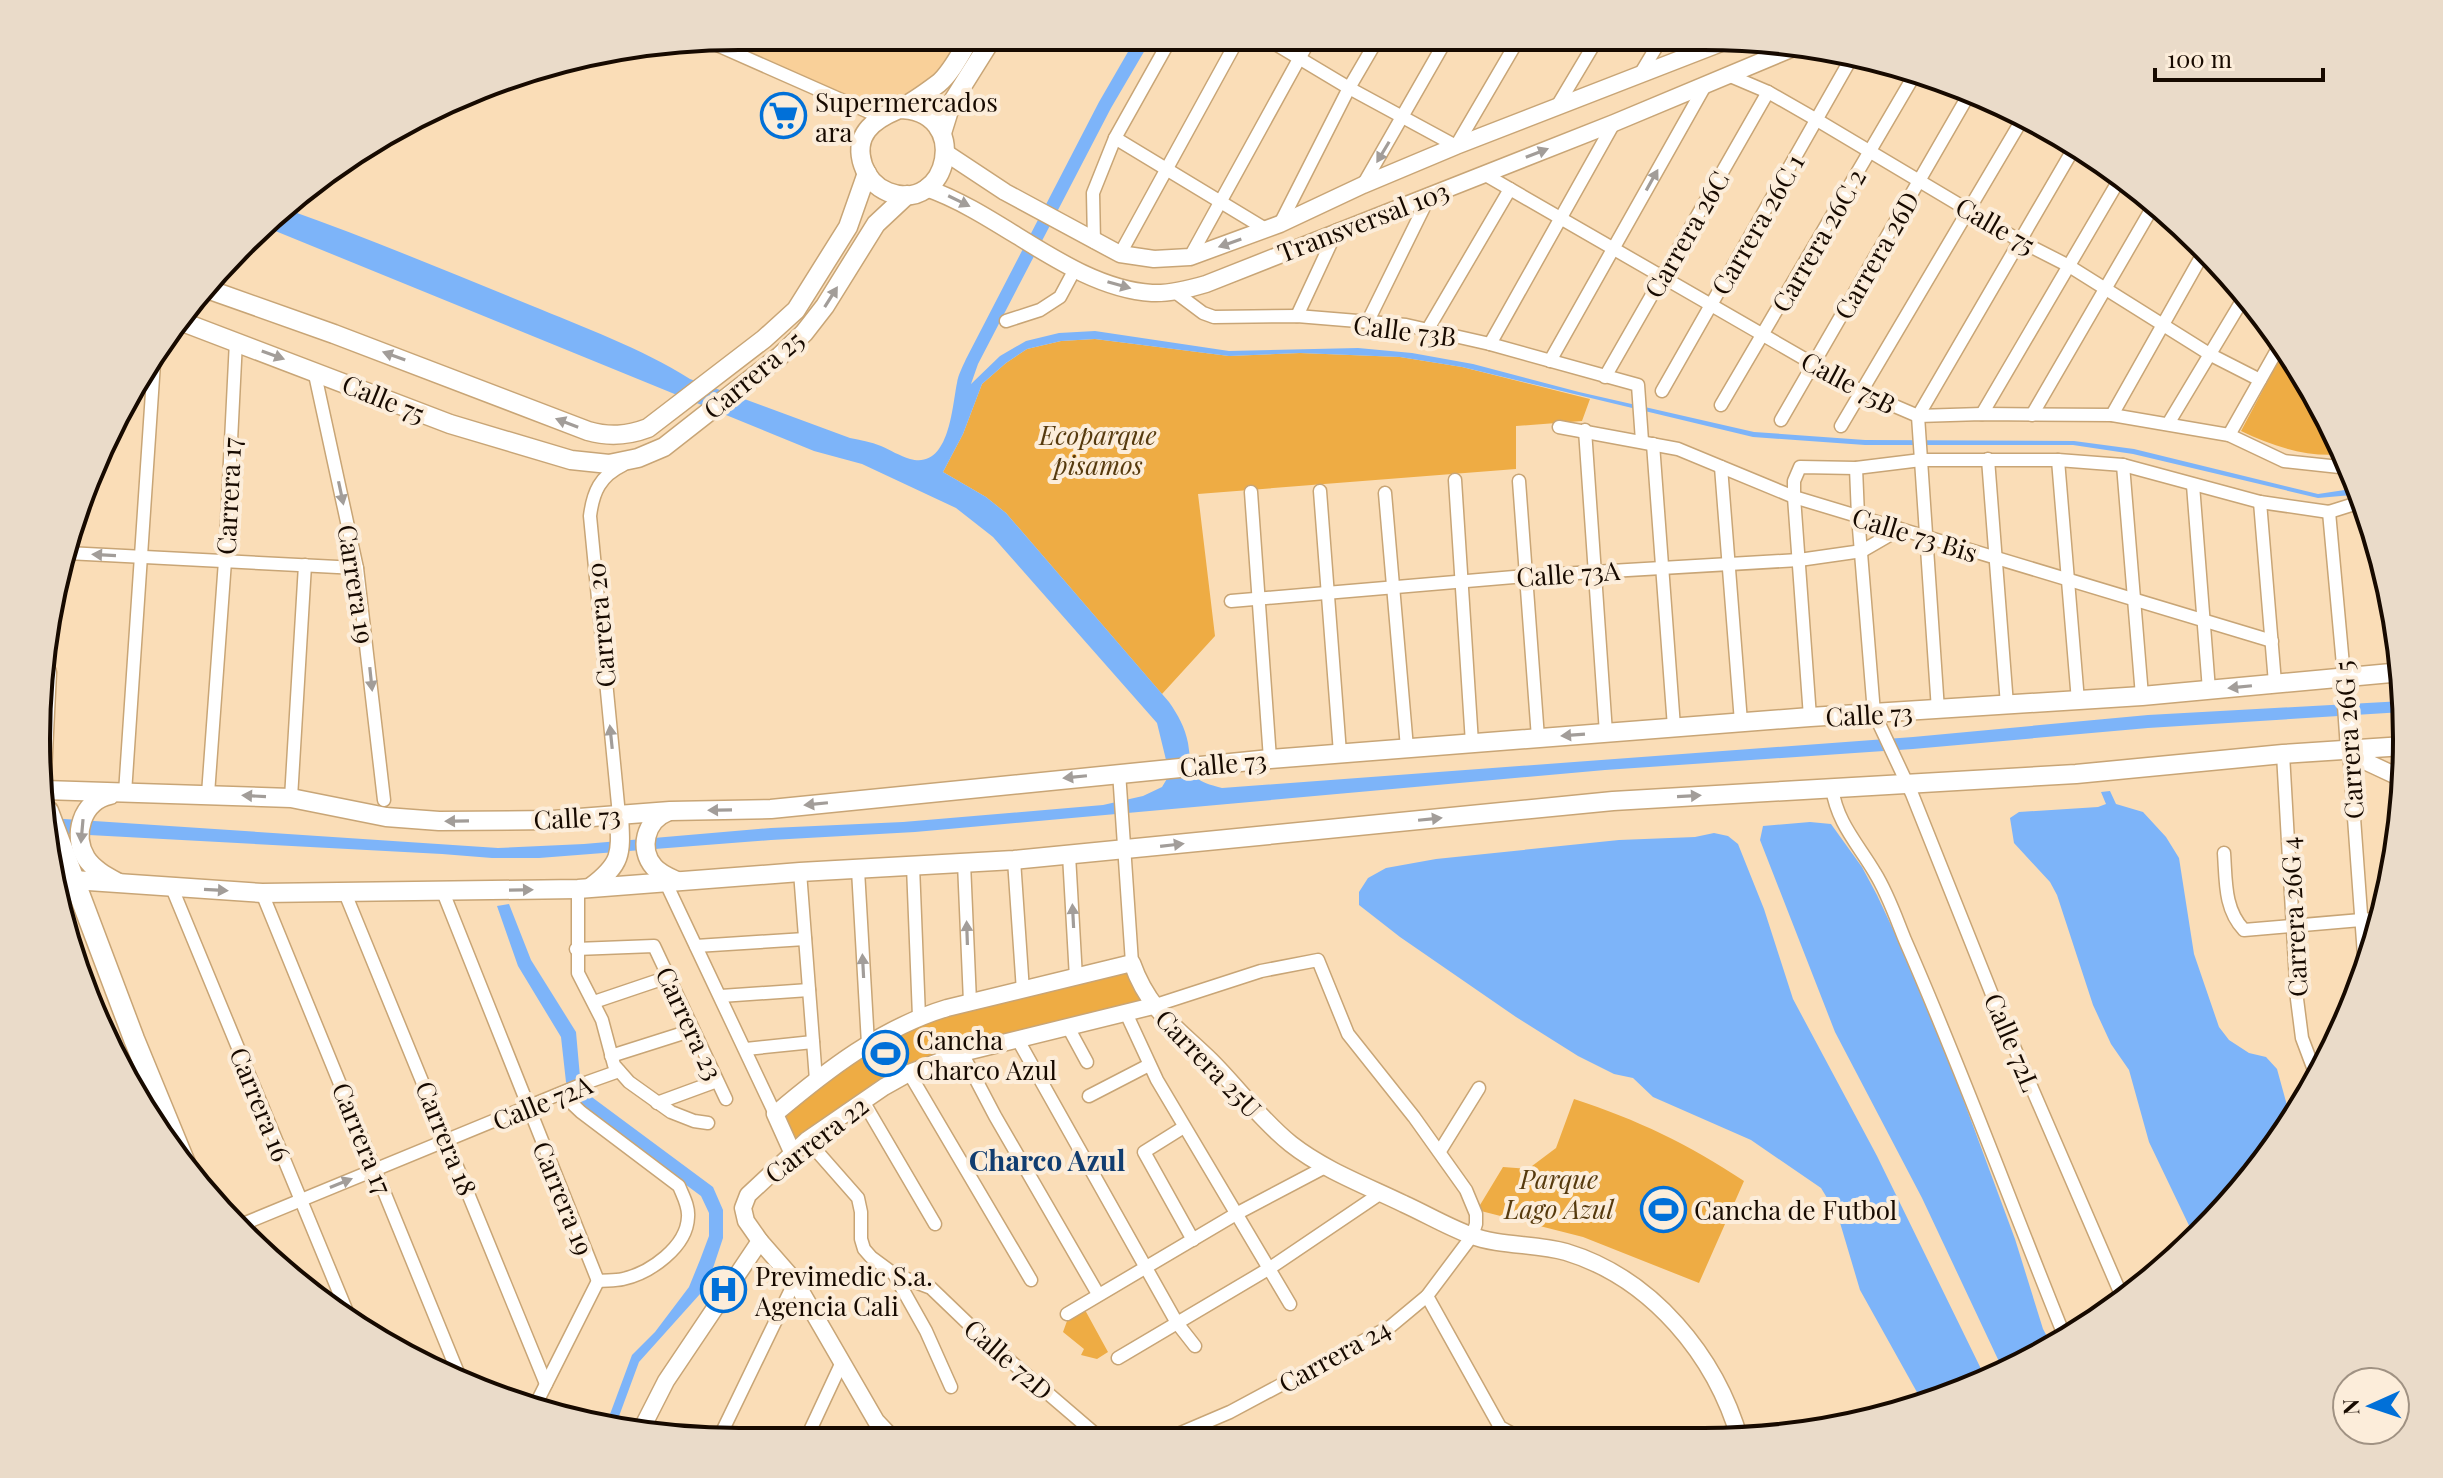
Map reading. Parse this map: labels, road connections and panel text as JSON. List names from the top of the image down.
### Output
{
  "streets": {
    "main road": ["Calle 75", "Carrera 25", "Calle 73"],
    "street": [
      "Transversal 103",
      "Carrera 26C 1",
      "Carrera 26C",
      "Carrera 26C 2",
      "Carrera 26D",
      "Calle 73B",
      "Calle 75B",
      "Carrera 17",
      "Calle 73 Bis",
      "Calle 73A",
      "Carrera 19",
      "Carrera 20",
      "Carrera 26G 5",
      "Carrera 26G 4",
      "Carrera 23",
      "Calle 72L",
      "Carrera 25U",
      "Calle 72A",
      "Carrera 16",
      "Carrera 18",
      "Carrera 22",
      "Carrera 24",
      "Calle 72D"
    ]
  },
  "crossings": [
    ["Transversal 103", "Calle 75"],
    ["Transversal 103", "Calle 73B"],
    ["Transversal 103", "Carrera 25"],
    ["Transversal 103", "Calle 75B"],
    ["Carrera 26C 1", "Calle 75"],
    ["Carrera 26C 1", "Calle 75B"],
    ["Calle 75", "Carrera 26C"],
    ["Calle 75", "Carrera 26C 2"],
    ["Calle 75", "Carrera 26D"],
    ["Calle 75", "Carrera 25"],
    ["Calle 75", "Carrera 17"],
    ["Calle 75", "Carrera 19"],
    ["Carrera 26C", "Calle 73B"],
    ["Carrera 26C", "Calle 75B"],
    ["Carrera 26C 2", "Calle 75B"],
    ["Carrera 26D", "Calle 75B"],
    ["Calle 73B", "Calle 73 Bis"],
    ["Carrera 25", "Carrera 20"],
    ["Carrera 17", "Calle 73"],
    ["Carrera 17", "Calle 72A"],
    ["Calle 73 Bis", "Calle 73A"],
    ["Carrera 19", "Calle 72A"],
    ["Carrera 20", "Calle 73"],
    ["Calle 73", "Carrera 26G 5"],
    ["Calle 73", "Calle 72L"],
    ["Calle 73", "Carrera 25U"],
    ["Carrera 25U", "Carrera 22"],
    ["Carrera 25U", "Carrera 24"],
    ["Calle 72A", "Carrera 16"],
    ["Calle 72A", "Carrera 18"],
    ["Carrera 22", "Calle 72D"]
  ],
  "one_way": ["Carrera 20"],
  "districts": ["Charco Azul"],
  "parks": ["Ecoparque pisamos", "Parque Lago Azul"],
  "places": {
    "supermarket": ["Supermercados ara"],
    "sports": ["Cancha Charco Azul", "Cancha de Futbol"],
    "hospital": ["Previmedic S.a. Agencia Cali"]
  },
  "scale_bar": "100 m",
  "north": "left"
}
